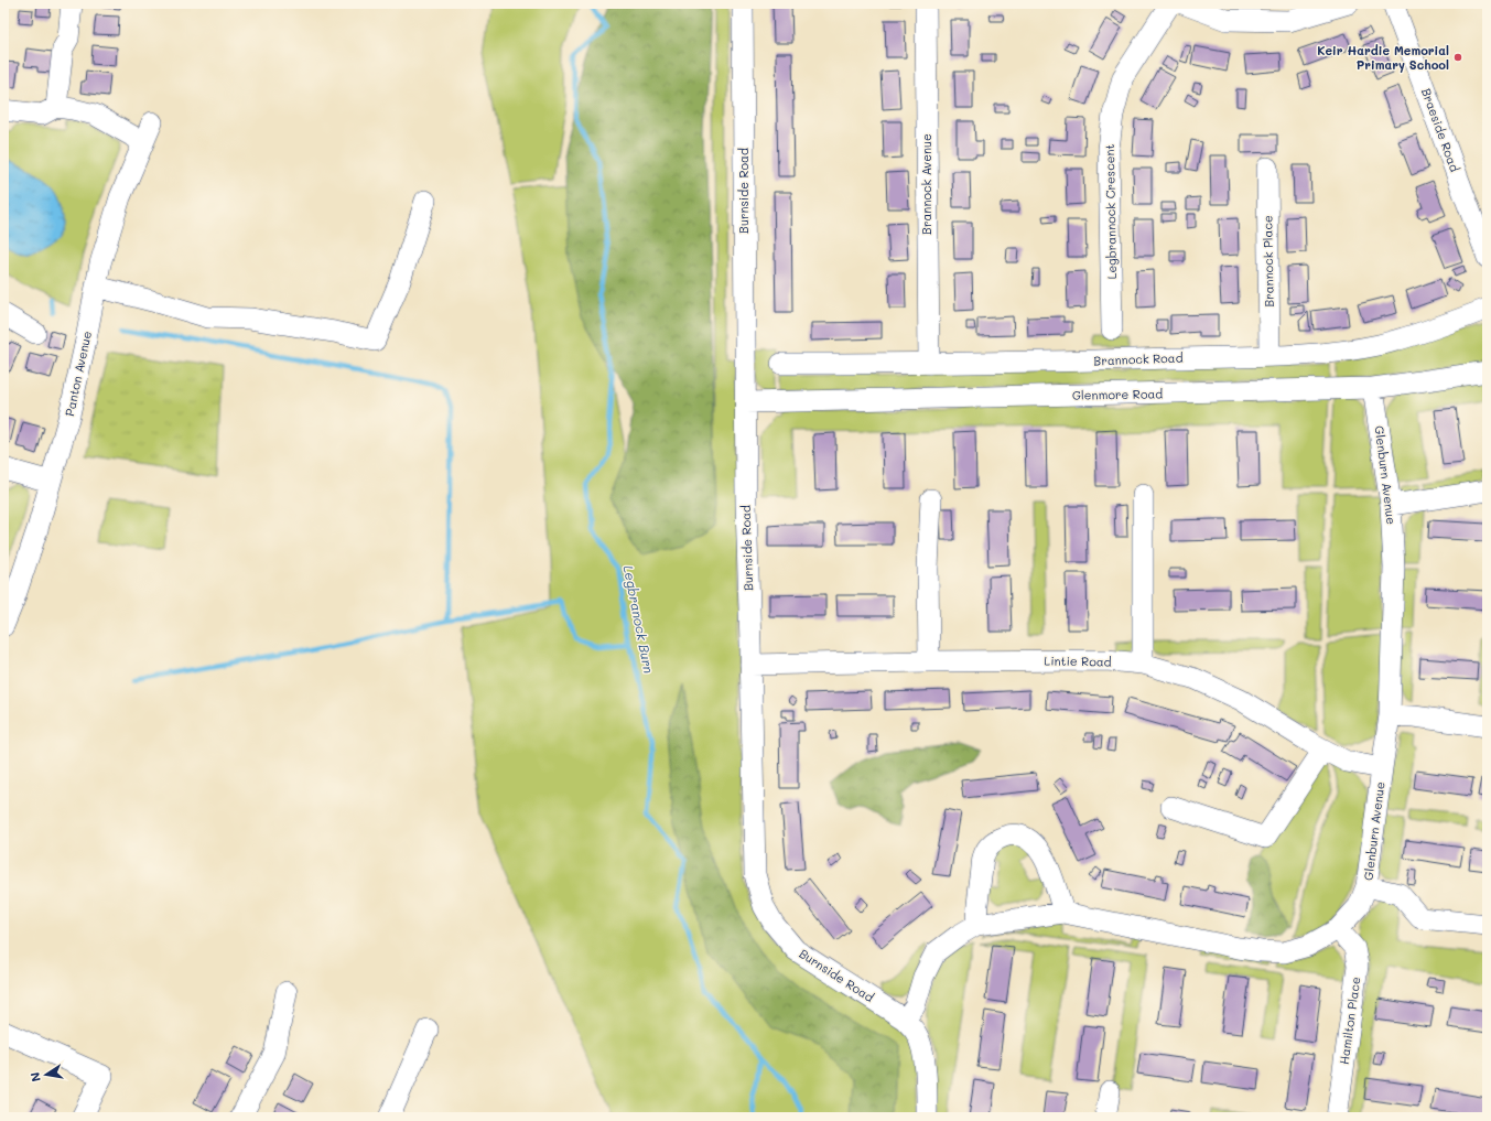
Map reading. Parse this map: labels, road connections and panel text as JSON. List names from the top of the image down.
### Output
{
  "streets": {
    "street": [
      "Braeside Road",
      "Brannock Avenue",
      "Burnside Road",
      "Legbrannock Crescent",
      "Brannock Place",
      "Brannock Road",
      "Panton Avenue",
      "Glenmore Road",
      "Glenburn Avenue",
      "Lintie Road",
      "Hamilton Place"
    ]
  },
  "crossings": [
    ["Brannock Avenue", "Brannock Road"],
    ["Burnside Road", "Glenmore Road"],
    ["Burnside Road", "Glenburn Avenue"],
    ["Burnside Road", "Lintie Road"],
    ["Brannock Place", "Brannock Road"],
    ["Glenmore Road", "Glenburn Avenue"],
    ["Glenburn Avenue", "Lintie Road"],
    ["Glenburn Avenue", "Hamilton Place"]
  ],
  "water": ["Legbranock Burn"],
  "places": ["Keir Hardie Memorial Primary School"],
  "north": "left"
}
